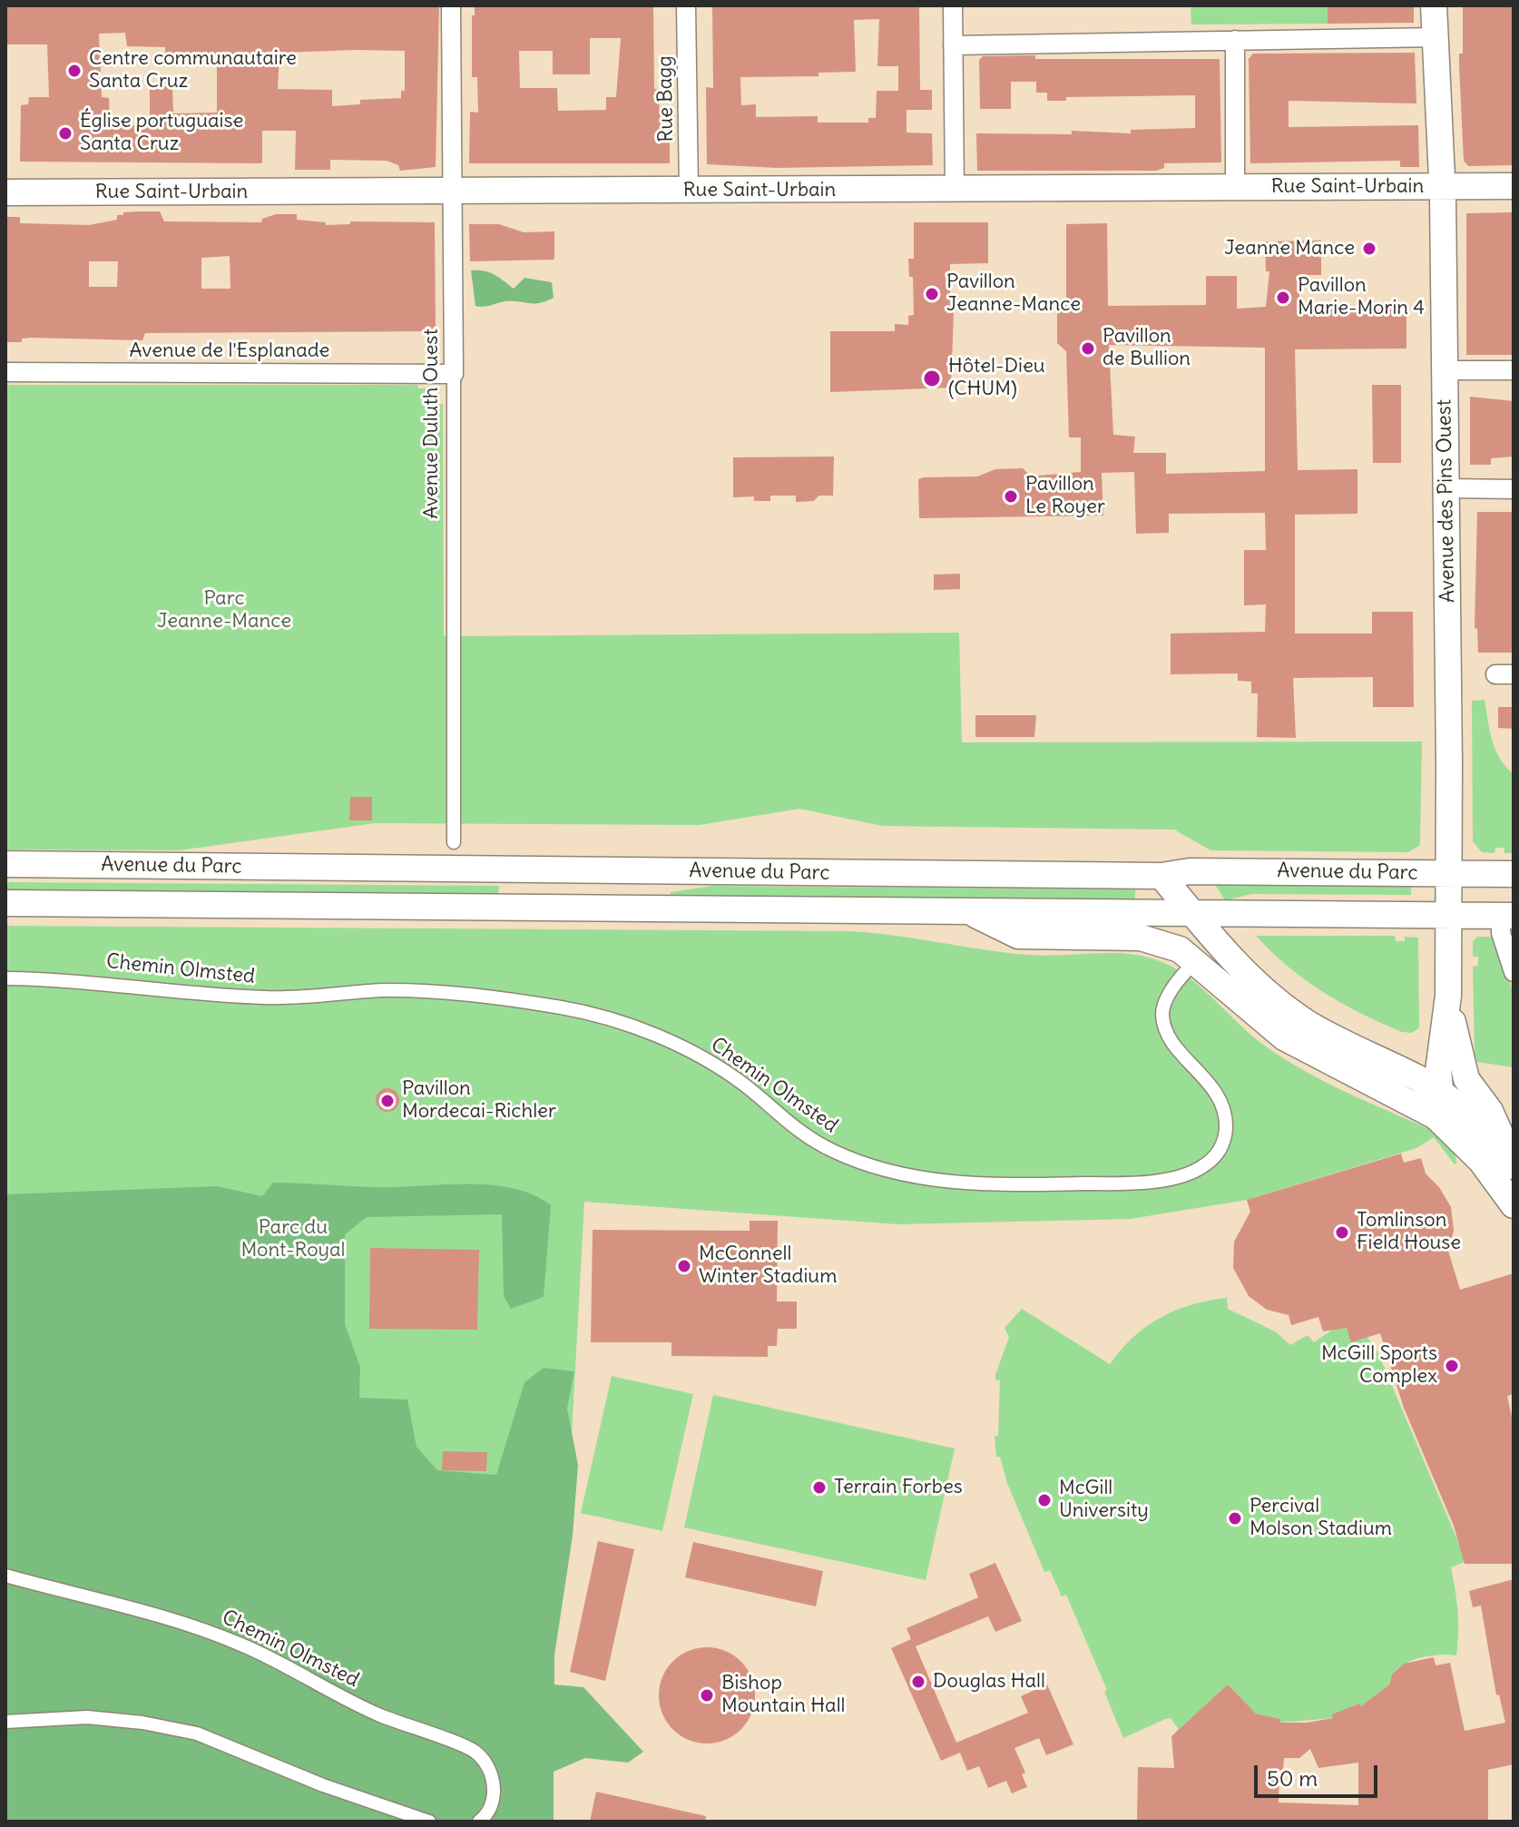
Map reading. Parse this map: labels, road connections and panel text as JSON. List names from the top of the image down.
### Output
{
  "streets": {
    "main road": ["Rue Saint-Urbain", "Avenue des Pins Ouest", "Avenue du Parc"],
    "street": [
      "Rue Bagg",
      "Avenue de l'Esplanade",
      "Avenue Duluth Ouest",
      "Chemin Olmsted"
    ]
  },
  "crossings": [
    ["Rue Bagg", "Rue Saint-Urbain"],
    ["Rue Saint-Urbain", "Avenue Duluth Ouest"],
    ["Rue Saint-Urbain", "Avenue des Pins Ouest"],
    ["Avenue de l'Esplanade", "Avenue Duluth Ouest"],
    ["Avenue des Pins Ouest", "Avenue du Parc"]
  ],
  "parks": ["Parc Jeanne-Mance", "Parc du Mont-Royal"],
  "places": [
    "Centre communautaire Santa Cruz",
    "Église portuguaise Santa Cruz",
    "Jeanne Mance",
    "Pavillon Jeanne-Mance",
    "Pavillon Marie-Morin 4",
    "Pavillon de Bullion",
    "Hôtel-Dieu (CHUM)",
    "Pavillon Le Royer",
    "Pavillon Mordecai-Richler",
    "Tomlinson Field House",
    "McConnell Winter Stadium",
    "McGill Sports Complex",
    "Terrain Forbes",
    "McGill University",
    "Percival Molson Stadium",
    "Douglas Hall",
    "Bishop Mountain Hall"
  ],
  "scale_bar": "50 m"
}
